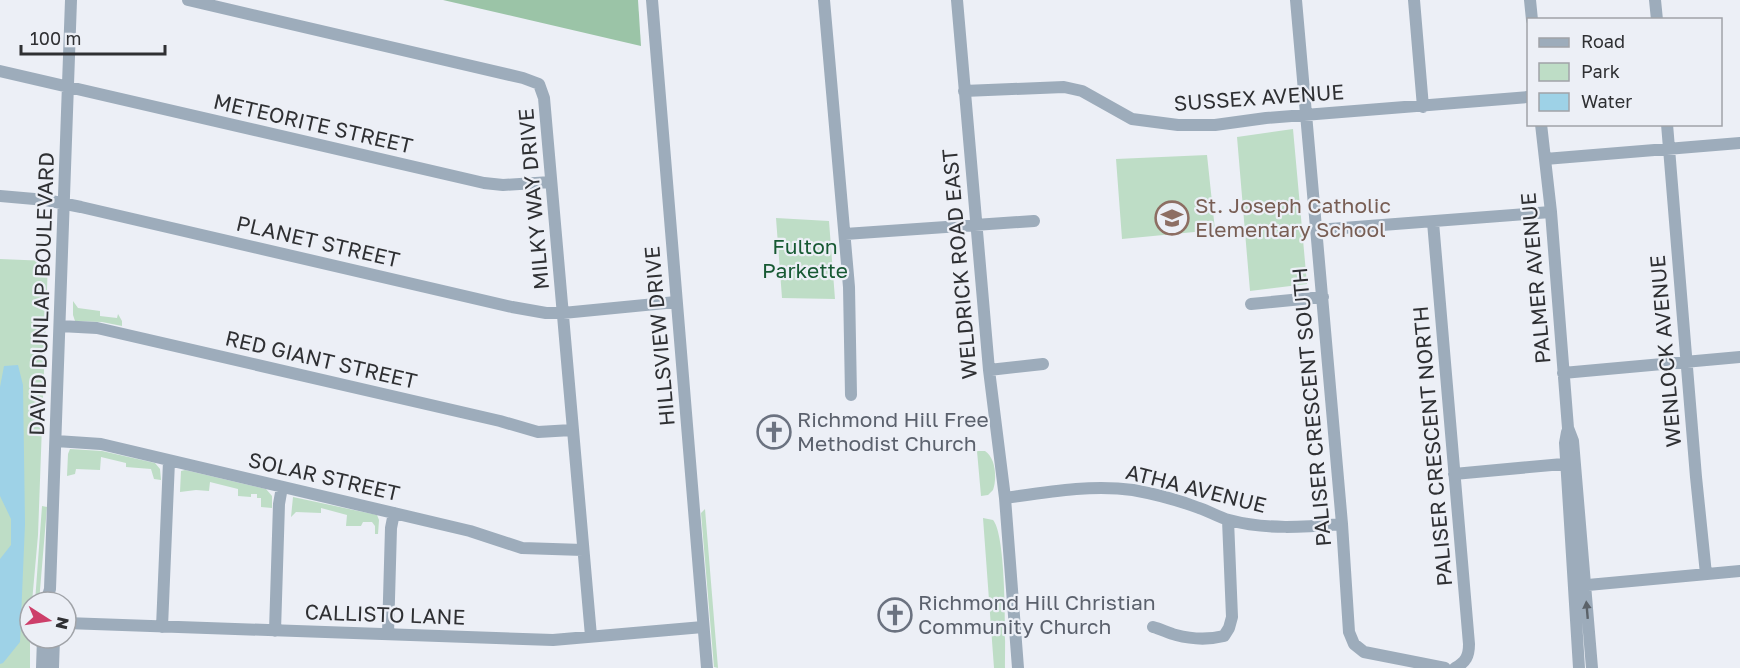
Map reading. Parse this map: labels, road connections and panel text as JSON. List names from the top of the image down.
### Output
{
  "streets": {
    "street": [
      "SUSSEX AVENUE",
      "METEORITE STREET",
      "MILKY WAY DRIVE",
      "PLANET STREET",
      "WELDRICK ROAD EAST",
      "PALMER AVENUE",
      "DAVID DUNLAP BOULEVARD",
      "HILLSVIEW DRIVE",
      "WENLOCK AVENUE",
      "RED GIANT STREET",
      "PALISER CRESCENT SOUTH",
      "PALISER CRESCENT NORTH",
      "SOLAR STREET",
      "ATHA AVENUE",
      "CALLISTO LANE"
    ]
  },
  "crossings": [
    ["SUSSEX AVENUE", "WELDRICK ROAD EAST"],
    ["SUSSEX AVENUE", "PALISER CRESCENT SOUTH"],
    ["METEORITE STREET", "MILKY WAY DRIVE"],
    ["METEORITE STREET", "DAVID DUNLAP BOULEVARD"],
    ["MILKY WAY DRIVE", "PLANET STREET"],
    ["MILKY WAY DRIVE", "RED GIANT STREET"],
    ["MILKY WAY DRIVE", "SOLAR STREET"],
    ["MILKY WAY DRIVE", "CALLISTO LANE"],
    ["PLANET STREET", "DAVID DUNLAP BOULEVARD"],
    ["PLANET STREET", "HILLSVIEW DRIVE"],
    ["WELDRICK ROAD EAST", "ATHA AVENUE"],
    ["DAVID DUNLAP BOULEVARD", "RED GIANT STREET"],
    ["DAVID DUNLAP BOULEVARD", "SOLAR STREET"],
    ["HILLSVIEW DRIVE", "CALLISTO LANE"],
    ["PALISER CRESCENT SOUTH", "ATHA AVENUE"]
  ],
  "parks": ["Fulton Parkette"],
  "places": {
    "school or university": ["St. Joseph Catholic Elementary School"],
    "church": ["Richmond Hill Free Methodist Church", "Richmond Hill Christian Community Church"]
  },
  "legend": ["Road", "Park", "Water"],
  "scale_bar": "100 m",
  "north": "right"
}
